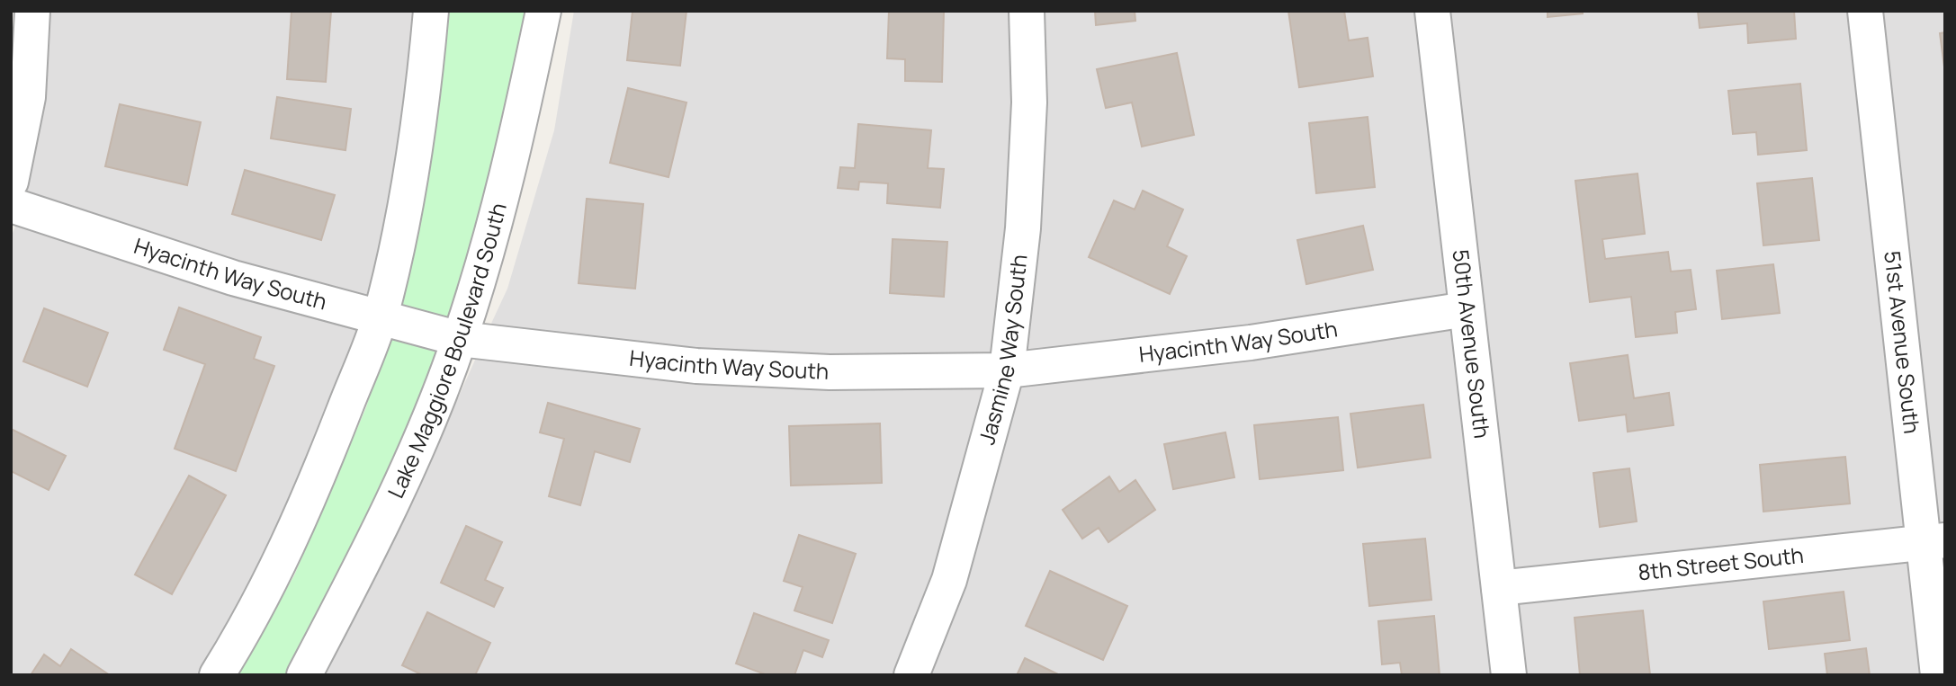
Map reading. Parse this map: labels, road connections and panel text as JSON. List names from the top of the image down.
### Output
{
  "streets": {
    "street": [
      "Hyacinth Way South",
      "51st Avenue South",
      "50th Avenue South",
      "Jasmine Way South",
      "Lake Maggiore Boulevard South",
      "8th Street South"
    ]
  },
  "crossings": [
    ["Hyacinth Way South", "50th Avenue South"],
    ["Hyacinth Way South", "Jasmine Way South"],
    ["Hyacinth Way South", "Lake Maggiore Boulevard South"],
    ["51st Avenue South", "8th Street South"],
    ["50th Avenue South", "8th Street South"]
  ]
}
